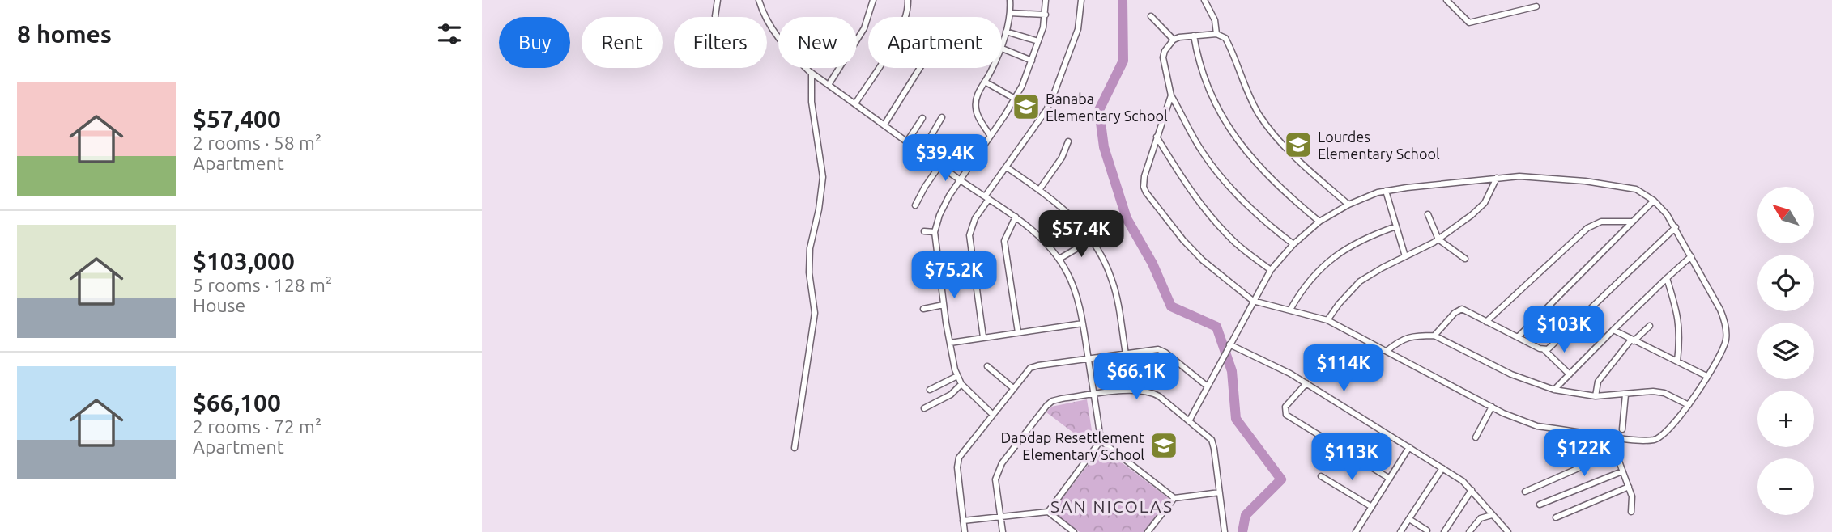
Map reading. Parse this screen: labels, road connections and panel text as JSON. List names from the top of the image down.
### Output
{
  "districts": ["SAN NICOLAS"],
  "places": {
    "school or university": ["Banaba Elementary School", "Lourdes Elementary School", "Dapdap Resettlement Elementary School"]
  },
  "north": "top left",
  "page": {
    "heading": "8 homes",
    "chip": [
      "Buy",
      "Rent",
      "Filters",
      "New",
      "Apartment"
    ],
    "list": [
      {
        "name": "$57,400",
        "note": "2 rooms · 58 m² · Apartment"
      },
      {
        "name": "$103,000",
        "note": "5 rooms · 128 m² · House"
      },
      {
        "name": "$66,100",
        "note": "2 rooms · 72 m² · Apartment"
      }
    ],
    "price": [
      "$39.4K",
      "$57.4K",
      "$75.2K",
      "$103K",
      "$114K",
      "$66.1K",
      "$122K",
      "$113K"
    ],
    "map_buttons": ["+", "−"]
  }
}
